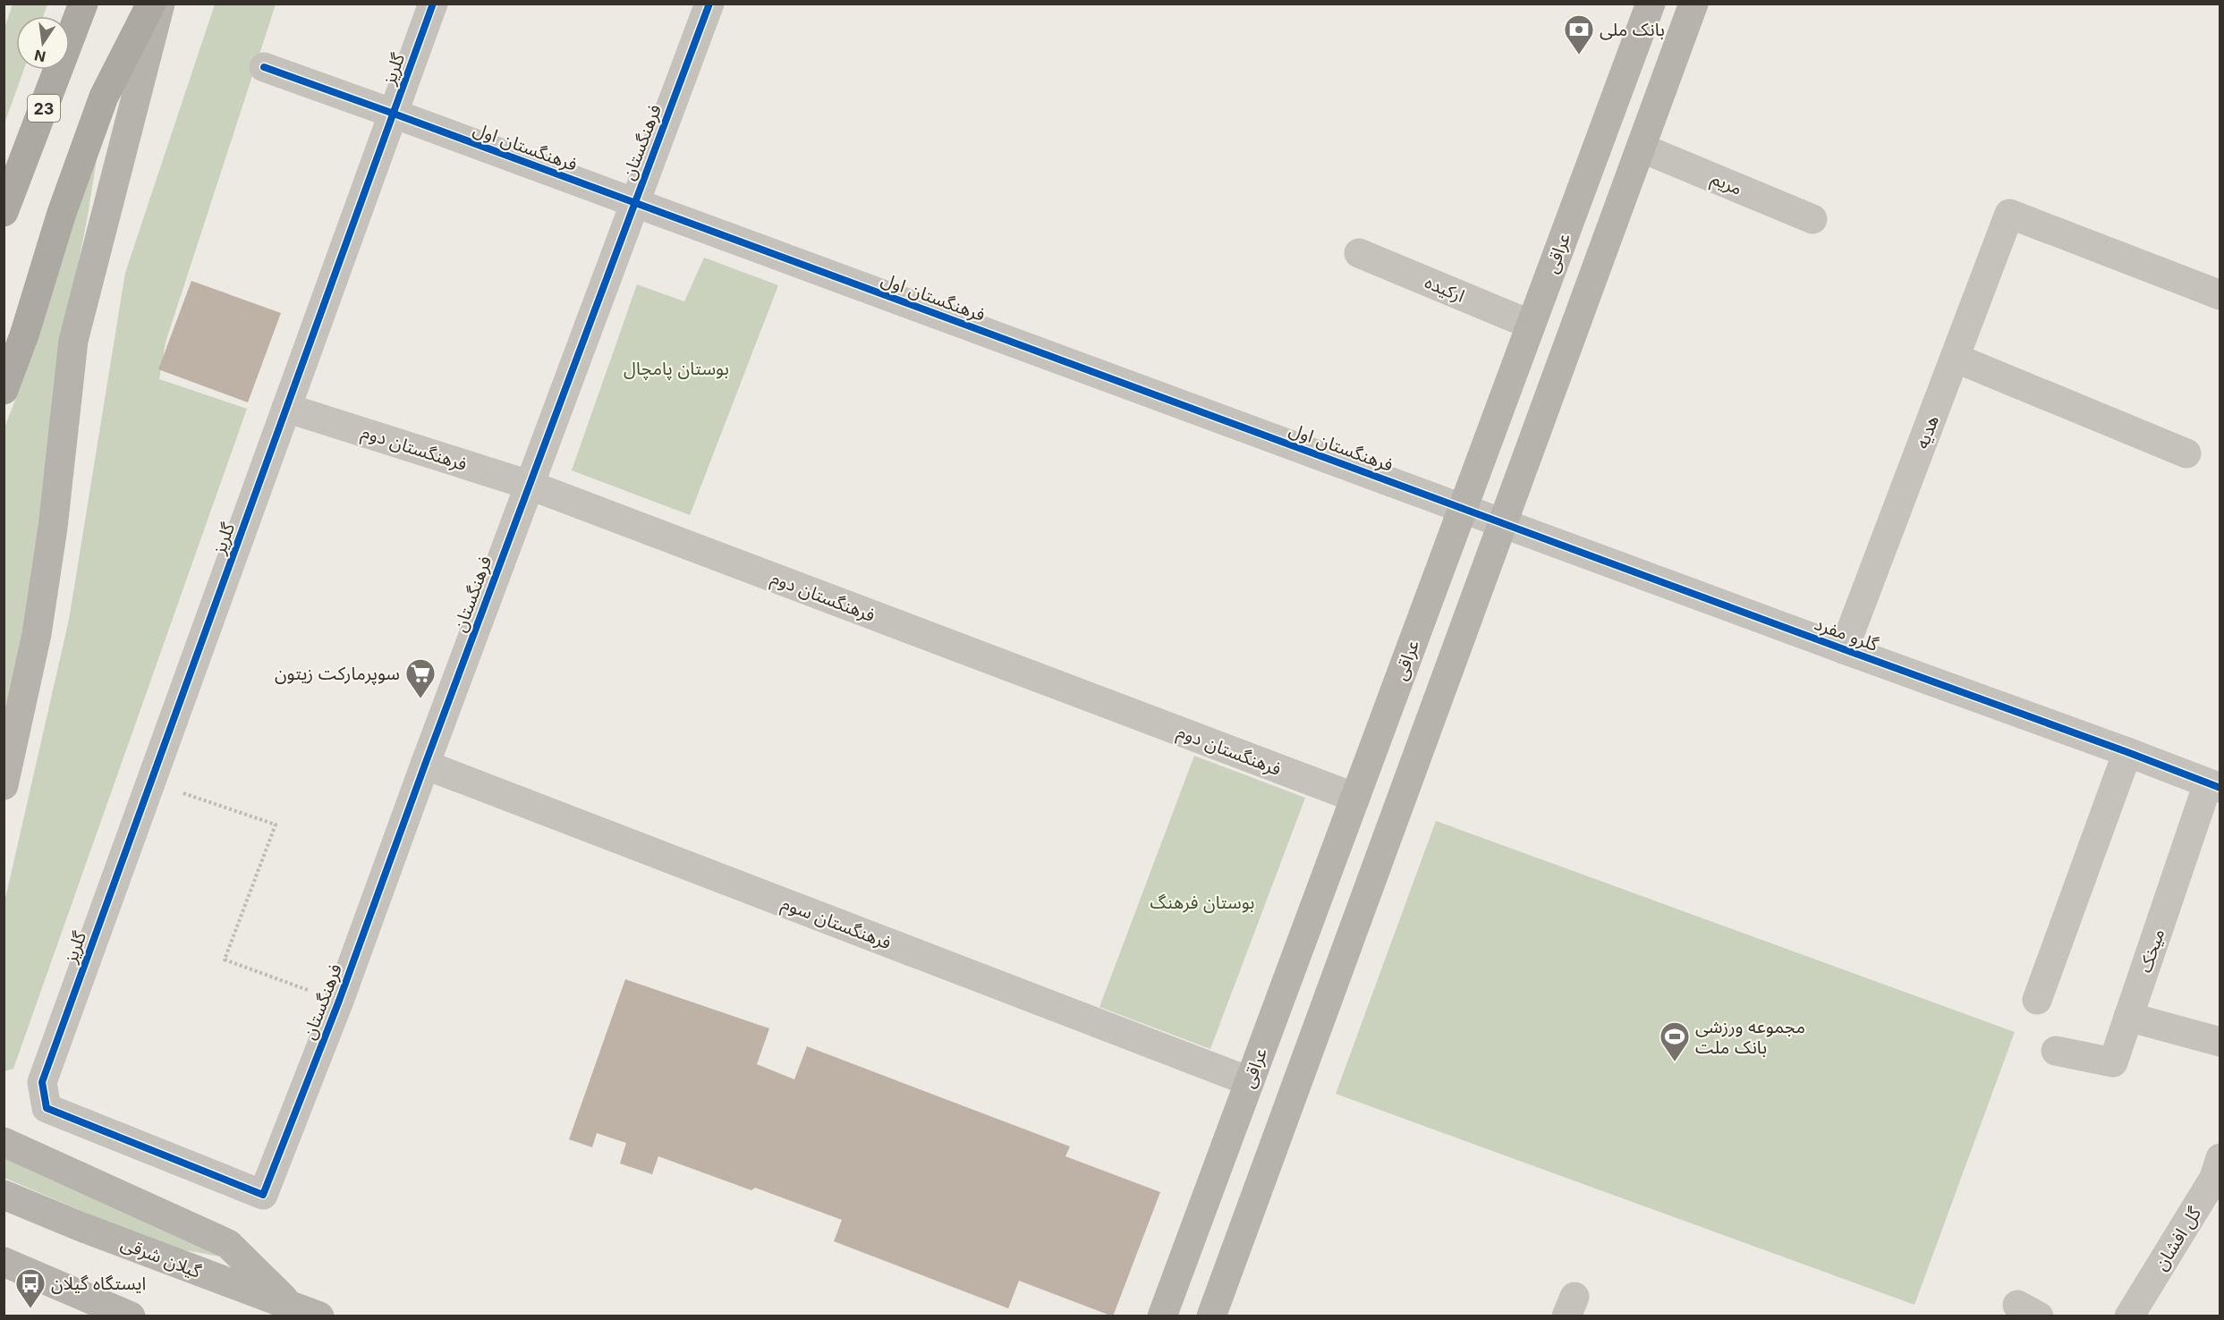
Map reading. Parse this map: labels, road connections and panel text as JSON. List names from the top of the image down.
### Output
{
  "streets": {
    "highway": ["23"],
    "main road": ["عراقی", "گیلان شرقی"],
    "street": [
      "گلریز",
      "فرهنگستان",
      "فرهنگستان اول",
      "مریم",
      "ارکیده",
      "هدیه",
      "فرهنگستان دوم",
      "گلرو مفرد",
      "فرهنگستان سوم",
      "میخک",
      "گل افشان"
    ]
  },
  "crossings": [
    ["گلریز", "فرهنگستان"],
    ["گلریز", "فرهنگستان اول"],
    ["گلریز", "فرهنگستان دوم"],
    ["فرهنگستان", "فرهنگستان اول"],
    ["فرهنگستان", "فرهنگستان دوم"],
    ["فرهنگستان", "فرهنگستان سوم"],
    ["فرهنگستان اول", "عراقی"],
    ["فرهنگستان اول", "گلرو مفرد"],
    ["عراقی", "ارکیده"],
    ["عراقی", "فرهنگستان دوم"],
    ["عراقی", "گلرو مفرد"],
    ["عراقی", "فرهنگستان سوم"],
    ["هدیه", "گلرو مفرد"],
    ["گلرو مفرد", "میخک"]
  ],
  "parks": ["بوستان پامچال", "بوستان فرهنگ"],
  "places": {
    "bank": ["بانک ملی"],
    "supermarket": ["سوپرمارکت زیتون"],
    "sports": ["مجموعه ورزشی بانک ملت"],
    "bus stop": ["ایستگاه گیلان"]
  },
  "north": "bottom"
}
